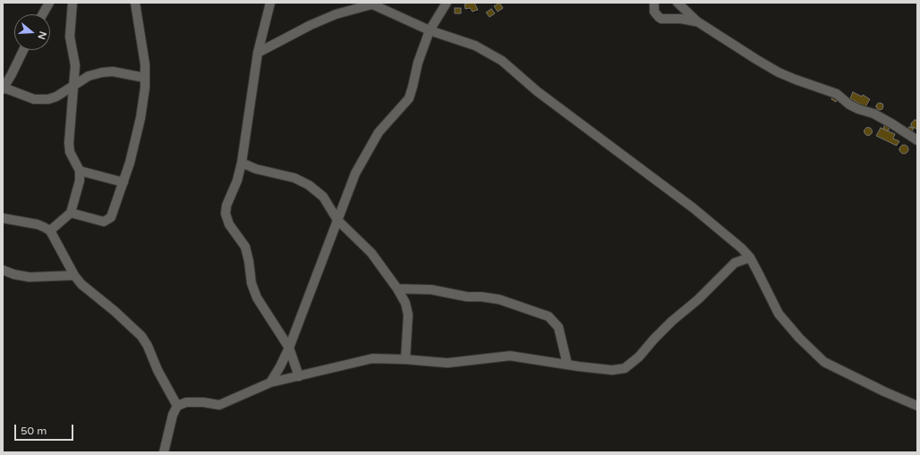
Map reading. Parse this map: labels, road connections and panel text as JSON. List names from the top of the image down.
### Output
{
  "scale_bar": "50 m",
  "north": "right"
}
